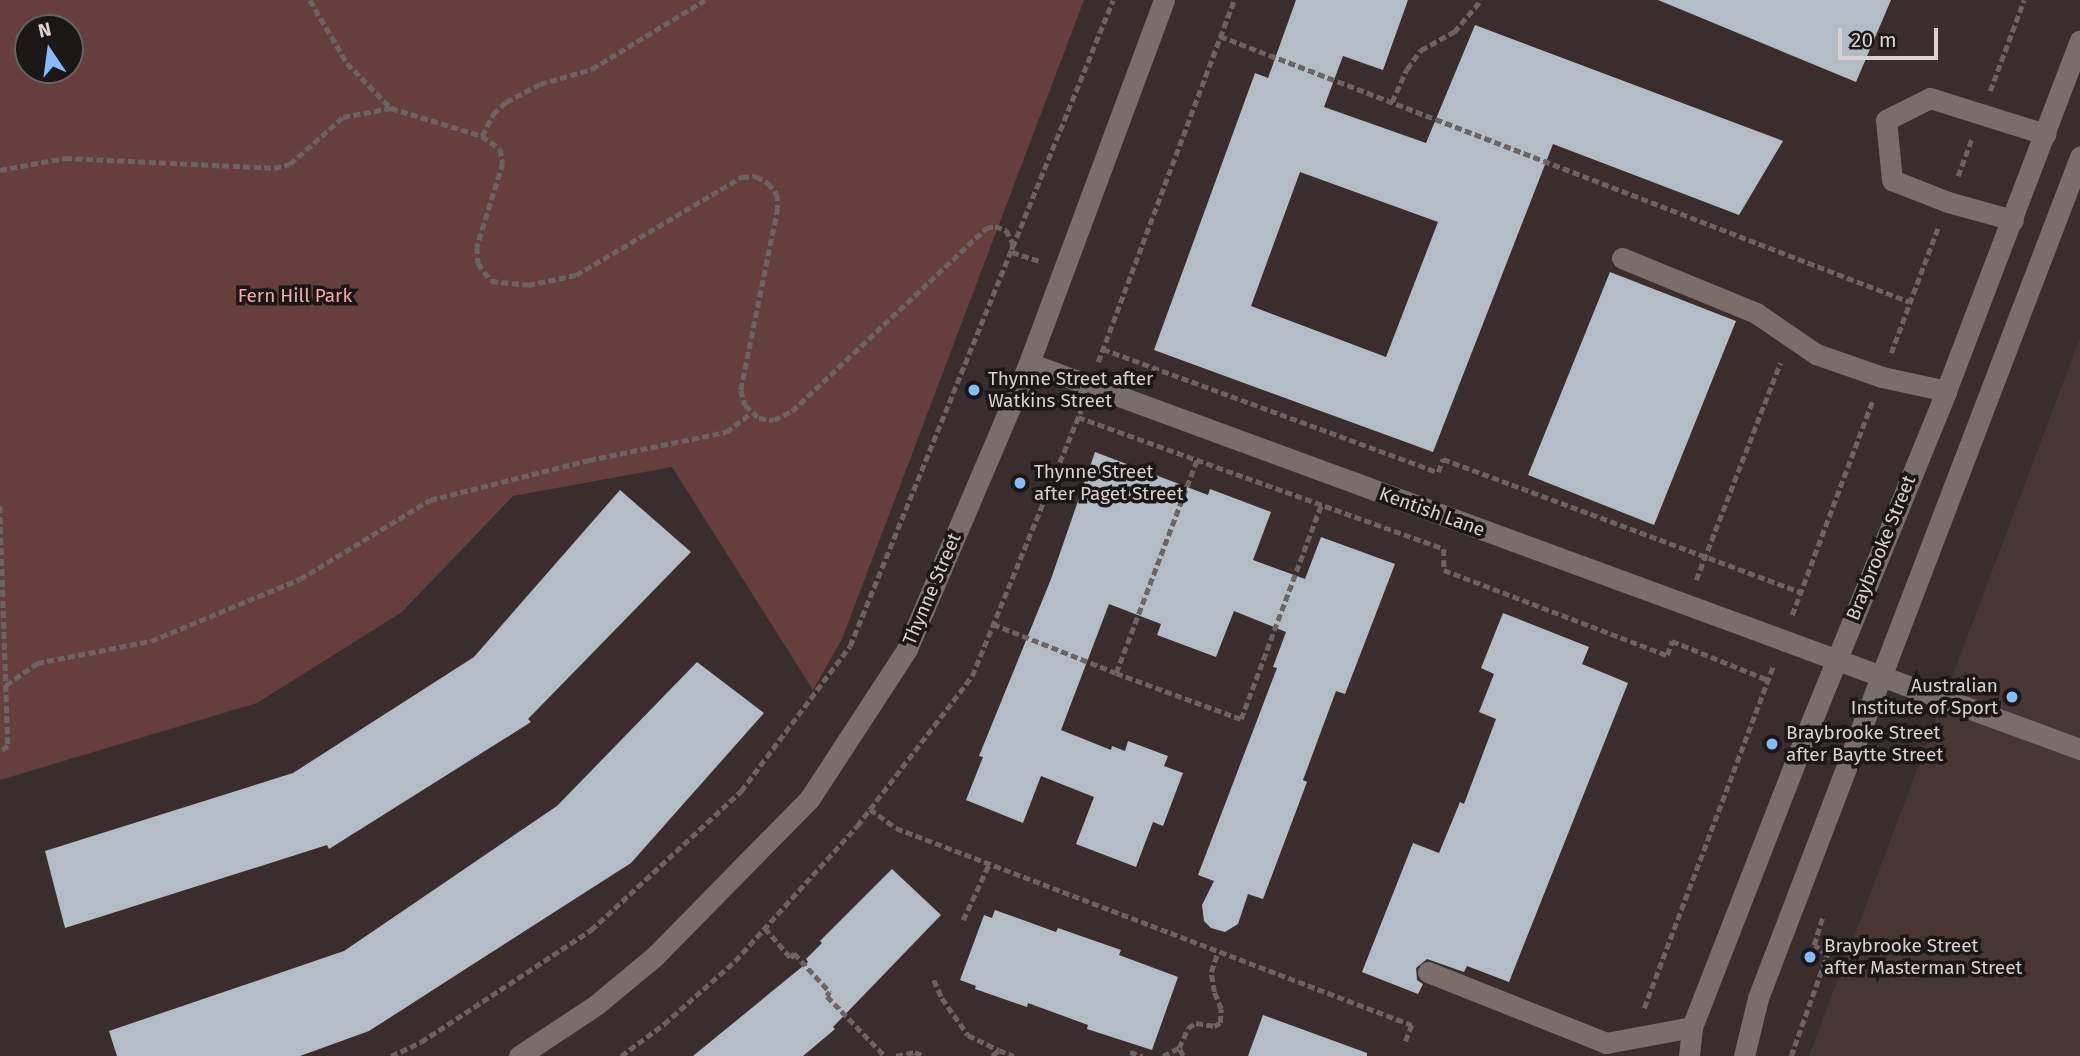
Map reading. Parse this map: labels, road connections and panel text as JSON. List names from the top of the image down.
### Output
{
  "streets": {
    "street": ["Kentish Lane", "Braybrooke Street", "Thynne Street"]
  },
  "crossings": [
    ["Kentish Lane", "Braybrooke Street"],
    ["Kentish Lane", "Thynne Street"]
  ],
  "parks": ["Fern Hill Park"],
  "places": [
    "Thynne Street after Watkins Street",
    "Thynne Street after Paget Street",
    "Australian Institute of Sport",
    "Braybrooke Street after Baytte Street",
    "Braybrooke Street after Masterman Street"
  ],
  "scale_bar": "20 m",
  "north": "top"
}
